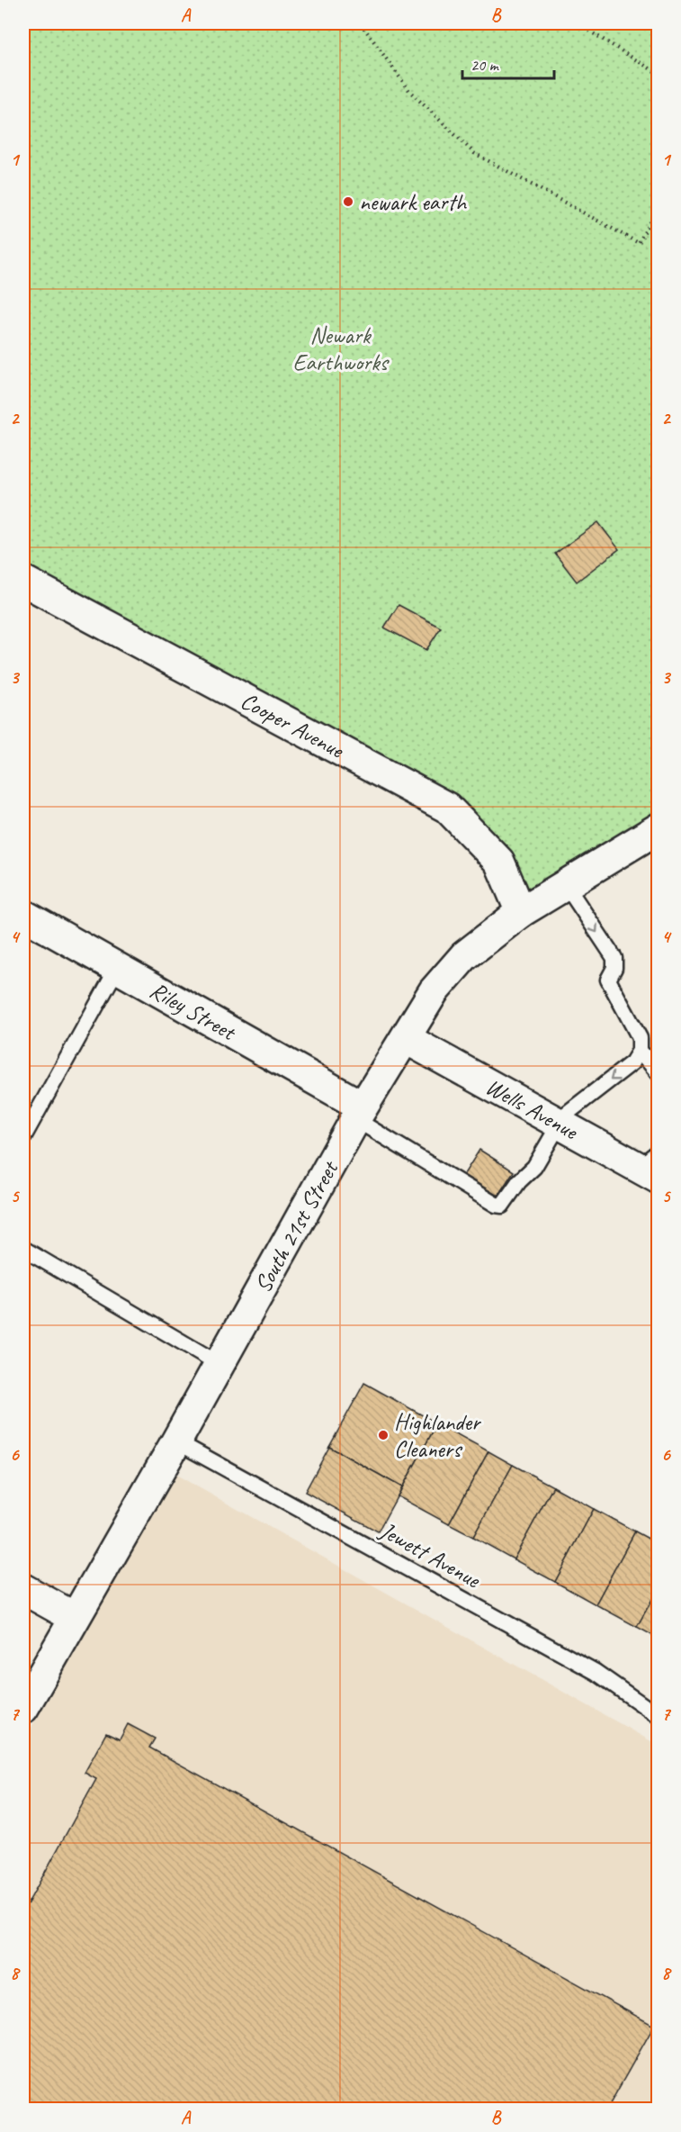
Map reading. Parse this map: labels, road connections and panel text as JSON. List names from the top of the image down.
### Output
{
  "streets": {
    "street": [
      "Cooper Avenue",
      "Riley Street",
      "Wells Avenue",
      "South 21st Street"
    ],
    "lane": ["Jewett Avenue"]
  },
  "crossings": [
    ["Cooper Avenue", "South 21st Street"],
    ["Riley Street", "South 21st Street"],
    ["Wells Avenue", "South 21st Street"],
    ["South 21st Street", "Jewett Avenue"]
  ],
  "parks": ["Newark Earthworks"],
  "places": ["newark earth", "Highlander Cleaners"],
  "scale_bar": "20 m",
  "grid": {
    "columns": ["A", "B"],
    "rows": [
      "1",
      "2",
      "3",
      "4",
      "5",
      "6",
      "7",
      "8"
    ]
  }
}
